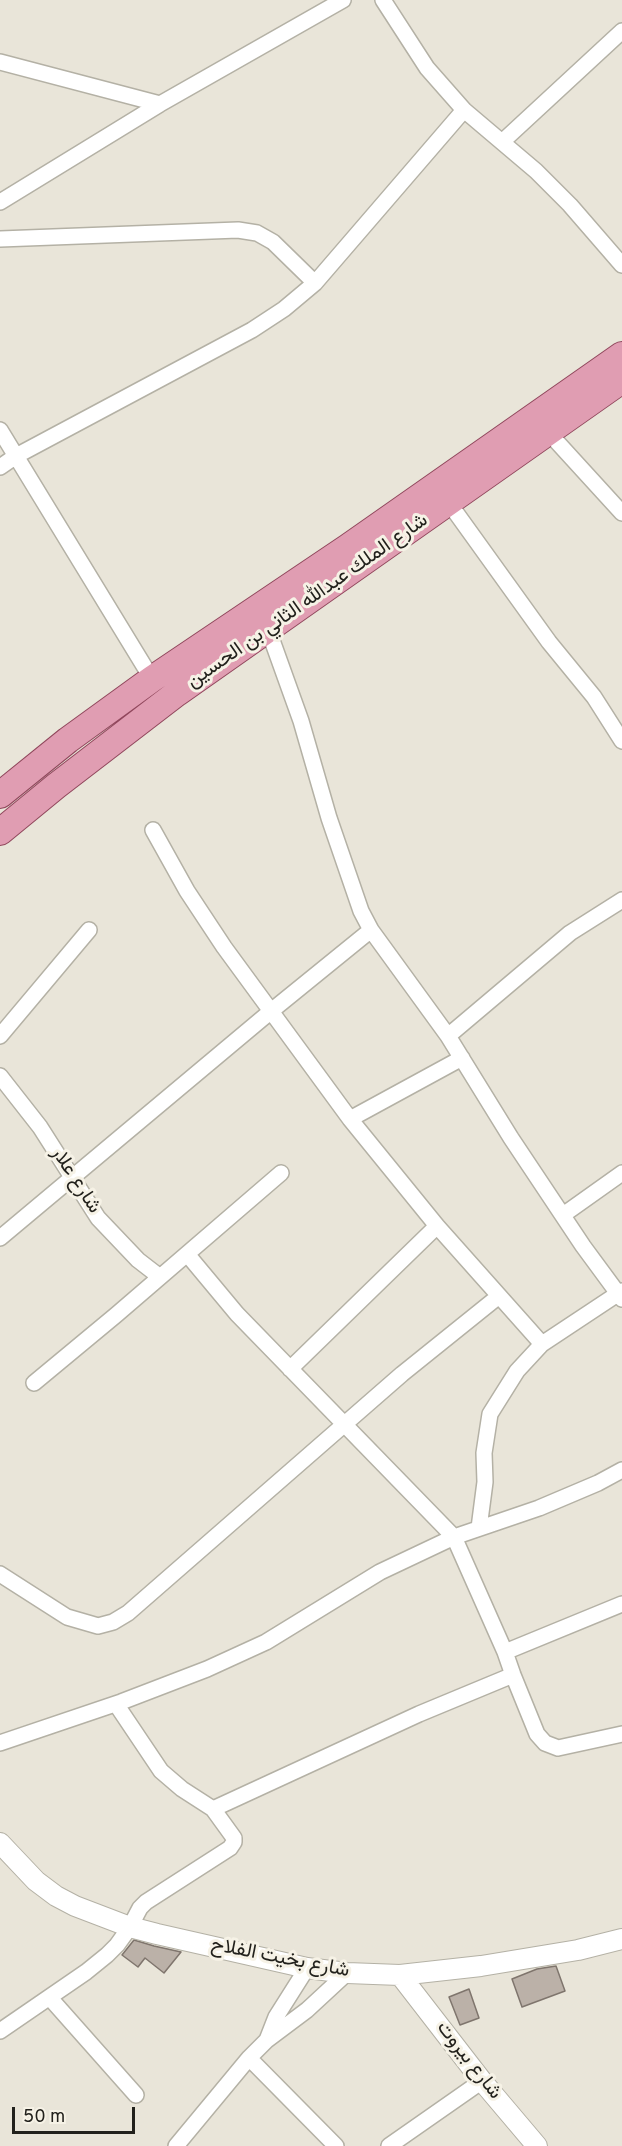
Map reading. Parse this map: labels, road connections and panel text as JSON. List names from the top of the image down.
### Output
{
  "streets": {
    "main road": ["شارع الملك عبدالله الثاني بن الحسين"],
    "street": ["شارع علار", "شارع بخيت الفلاح", "شارع بيروت"]
  },
  "crossings": [
    ["شارع بخيت الفلاح", "شارع بيروت"]
  ],
  "scale_bar": "50 m"
}
